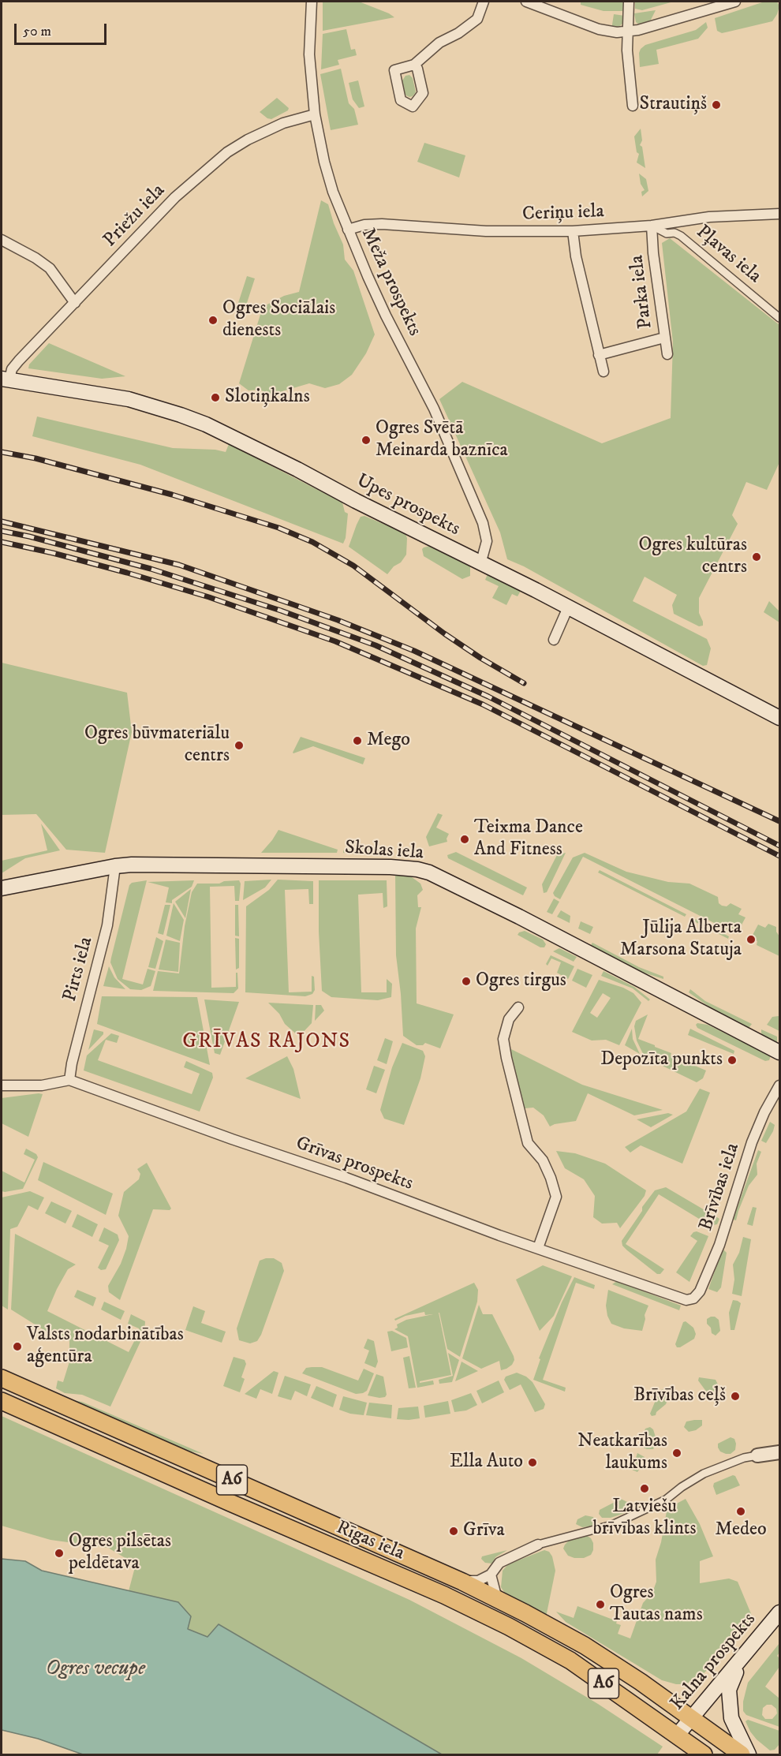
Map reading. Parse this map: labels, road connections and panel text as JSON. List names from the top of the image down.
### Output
{
  "streets": {
    "highway": ["A6", "Rīgas iela"],
    "main road": ["Upes prospekts", "Skolas iela", "Kalna prospekts"],
    "street": [
      "Ceriņu iela",
      "Priežu iela",
      "Pļavas iela",
      "Meža prospekts",
      "Parka iela",
      "Pirts iela",
      "Grīvas prospekts",
      "Brīvības iela"
    ]
  },
  "crossings": [
    ["Ceriņu iela", "Pļavas iela"],
    ["Ceriņu iela", "Meža prospekts"],
    ["Ceriņu iela", "Parka iela"],
    ["Priežu iela", "Meža prospekts"],
    ["Priežu iela", "Upes prospekts"],
    ["Pļavas iela", "Parka iela"],
    ["Meža prospekts", "Upes prospekts"],
    ["Skolas iela", "Pirts iela"],
    ["Pirts iela", "Grīvas prospekts"],
    ["Grīvas prospekts", "Brīvības iela"],
    ["Rīgas iela", "Kalna prospekts"]
  ],
  "districts": ["GRĪVAS RAJONS"],
  "water": ["Ogres vecupe"],
  "places": [
    "Strautiņš",
    "Ogres Sociālais dienests",
    "Slotiņkalns",
    "Ogres Svētā Meinarda baznīca",
    "Ogres kultūras centrs",
    "Mego",
    "Ogres būvmateriālu centrs",
    "Teixma Dance And Fitness",
    "Jūlija Alberta Marsona Statuja",
    "Ogres tirgus",
    "Depozīta punkts",
    "Valsts nodarbinātības aģentūra",
    "Brīvības ceļš",
    "Neatkarības laukums",
    "Ella Auto",
    "Latviešu brīvības klints",
    "Medeo",
    "Grīva",
    "Ogres pilsētas peldētava",
    "Ogres Tautas nams"
  ],
  "scale_bar": "50 m"
}
